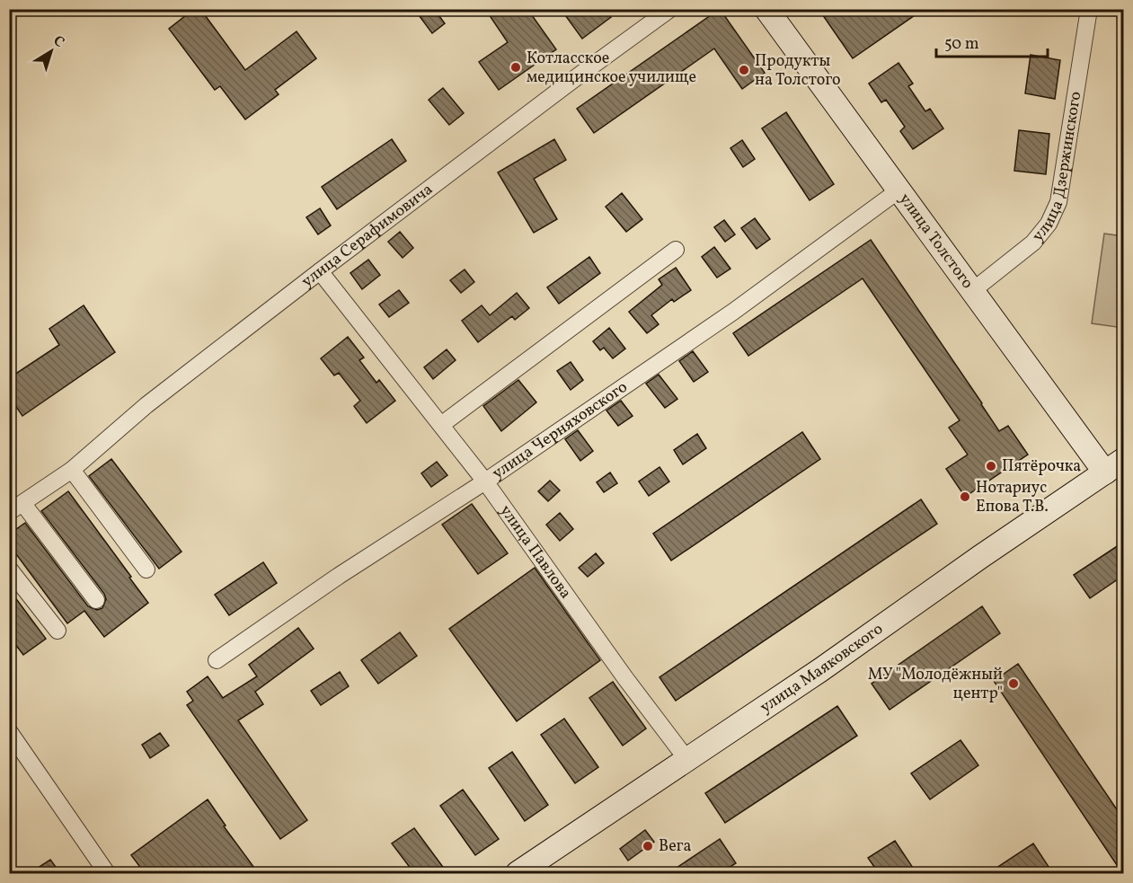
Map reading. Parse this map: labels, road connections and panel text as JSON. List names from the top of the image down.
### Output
{
  "streets": {
    "street": [
      "улица Дзержинского",
      "улица Серафимовича",
      "улица Толстого",
      "улица Черняховского",
      "улица Павлова",
      "улица Маяковского"
    ]
  },
  "crossings": [
    ["улица Дзержинского", "улица Толстого"],
    ["улица Серафимовича", "улица Павлова"],
    ["улица Толстого", "улица Черняховского"],
    ["улица Толстого", "улица Маяковского"],
    ["улица Черняховского", "улица Павлова"],
    ["улица Павлова", "улица Маяковского"]
  ],
  "places": [
    "Котласское медицинское училище",
    "Продукты на Толстого",
    "Пятёрочка",
    "Нотариус Епова Т.В.",
    "МУ \"Молодёжный центр\"",
    "Вега"
  ],
  "scale_bar": "50 m",
  "north": "top right"
}
